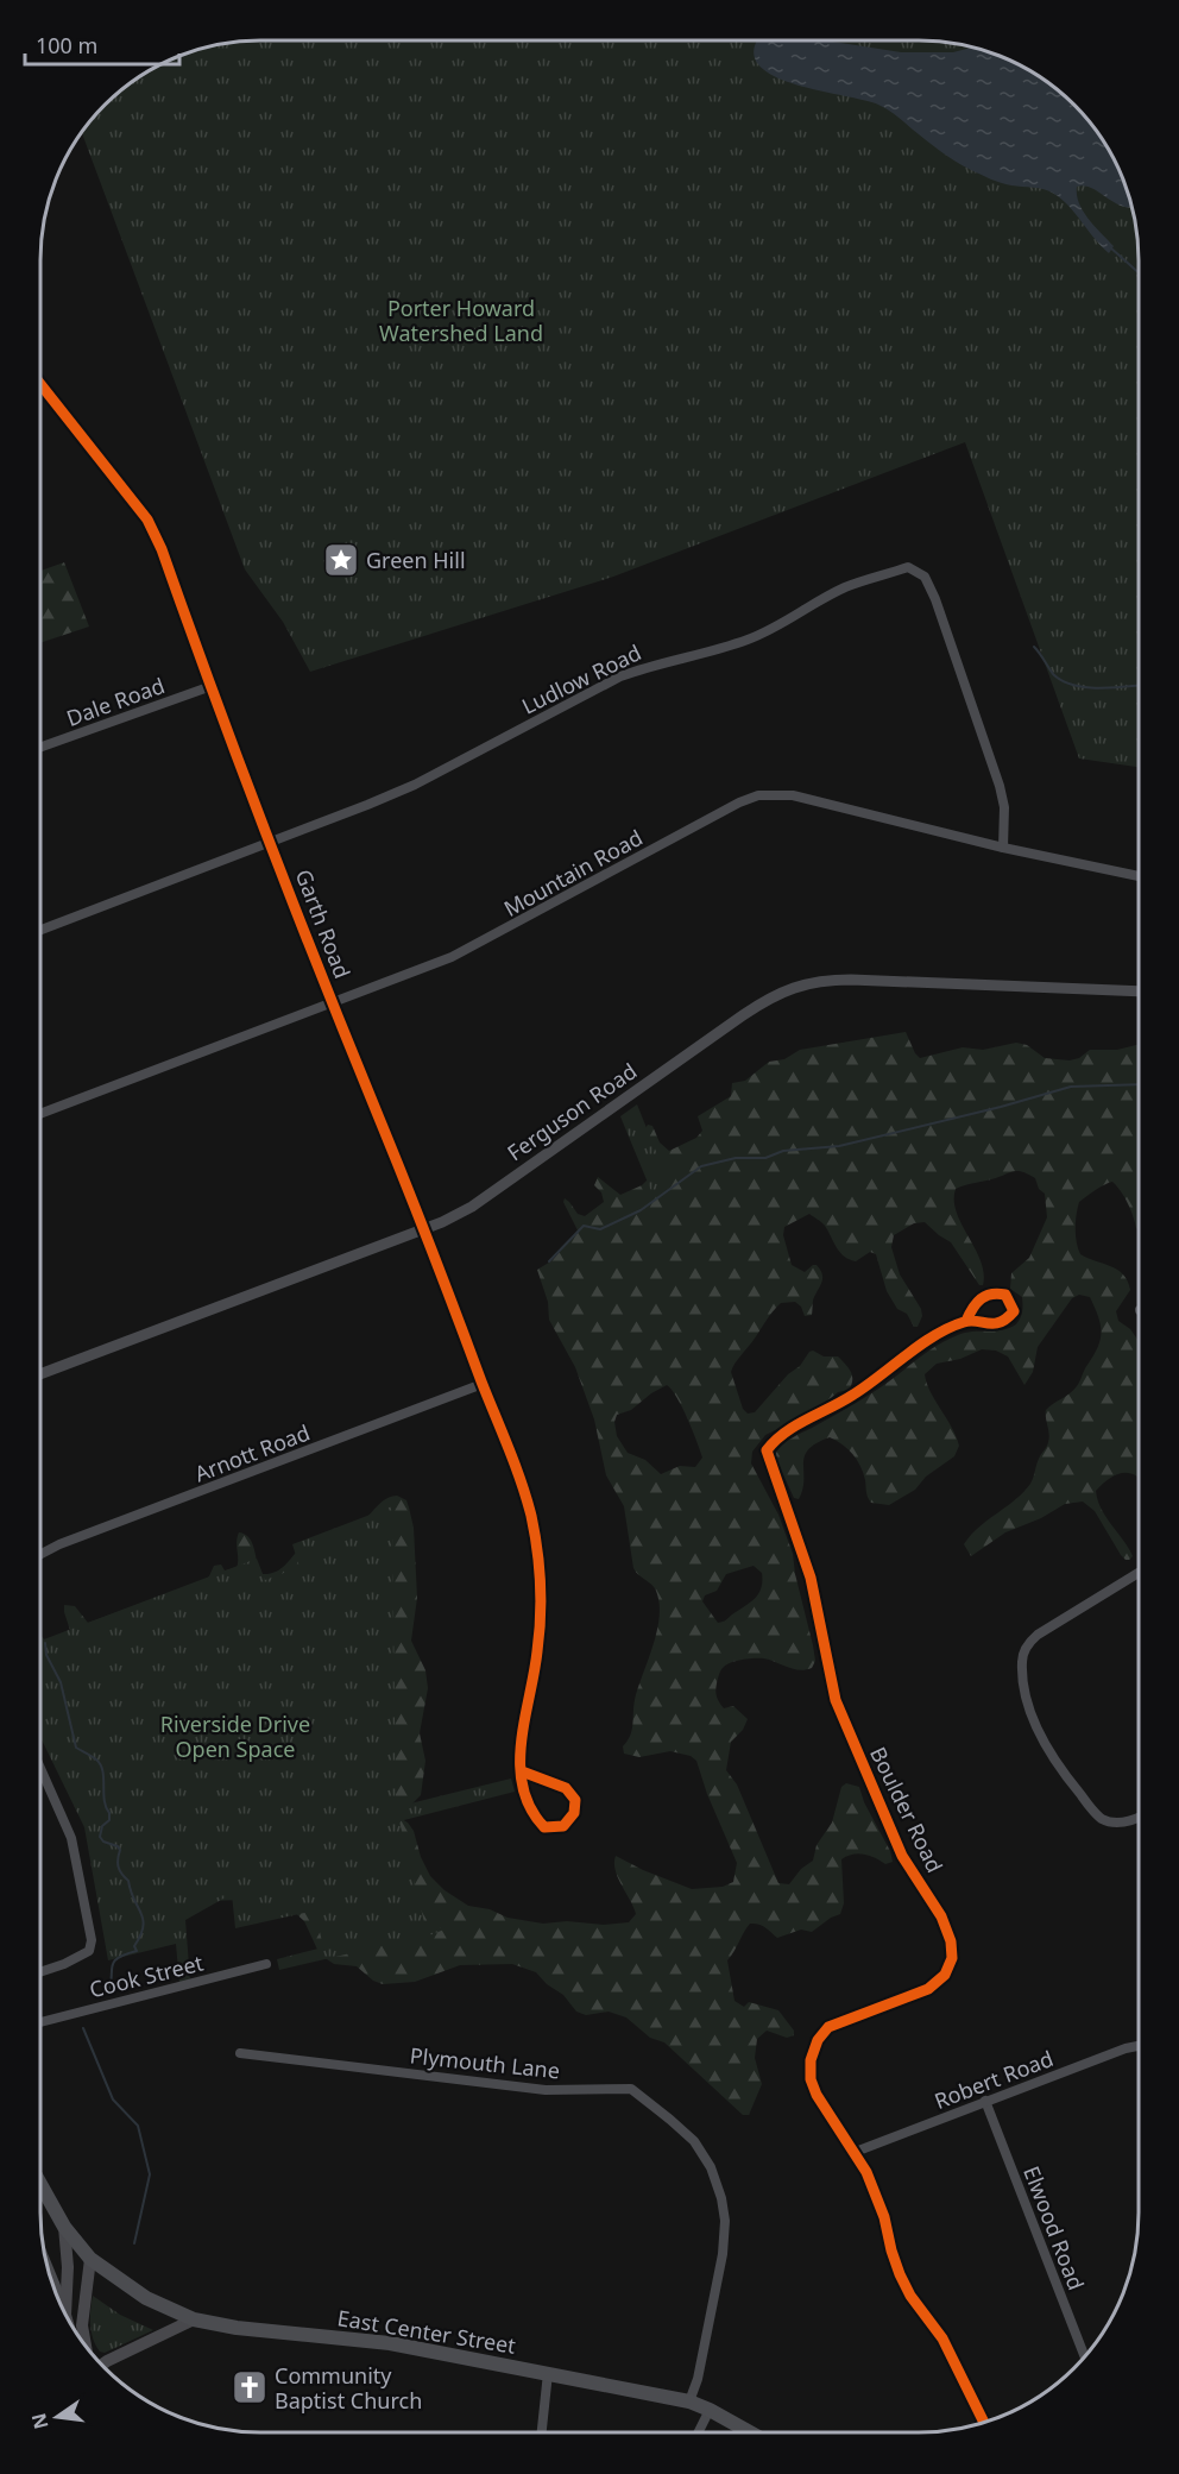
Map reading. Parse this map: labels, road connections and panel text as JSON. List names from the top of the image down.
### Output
{
  "streets": {
    "main road": ["East Center Street"],
    "street": [
      "Ludlow Road",
      "Dale Road",
      "Mountain Road",
      "Garth Road",
      "Ferguson Road",
      "Arnott Road",
      "Boulder Road",
      "Cook Street",
      "Plymouth Lane",
      "Robert Road",
      "Elwood Road"
    ]
  },
  "crossings": [
    ["Ludlow Road", "Mountain Road"],
    ["Ludlow Road", "Garth Road"],
    ["Dale Road", "Garth Road"],
    ["Mountain Road", "Garth Road"],
    ["Garth Road", "Ferguson Road"],
    ["Garth Road", "Arnott Road"],
    ["Boulder Road", "Robert Road"],
    ["Plymouth Lane", "East Center Street"],
    ["Robert Road", "Elwood Road"]
  ],
  "parks": ["Porter Howard Watershed Land", "Riverside Drive Open Space"],
  "places": {
    "place": ["Green Hill"],
    "church": ["Community Baptist Church"]
  },
  "scale_bar": "100 m",
  "north": "left"
}
